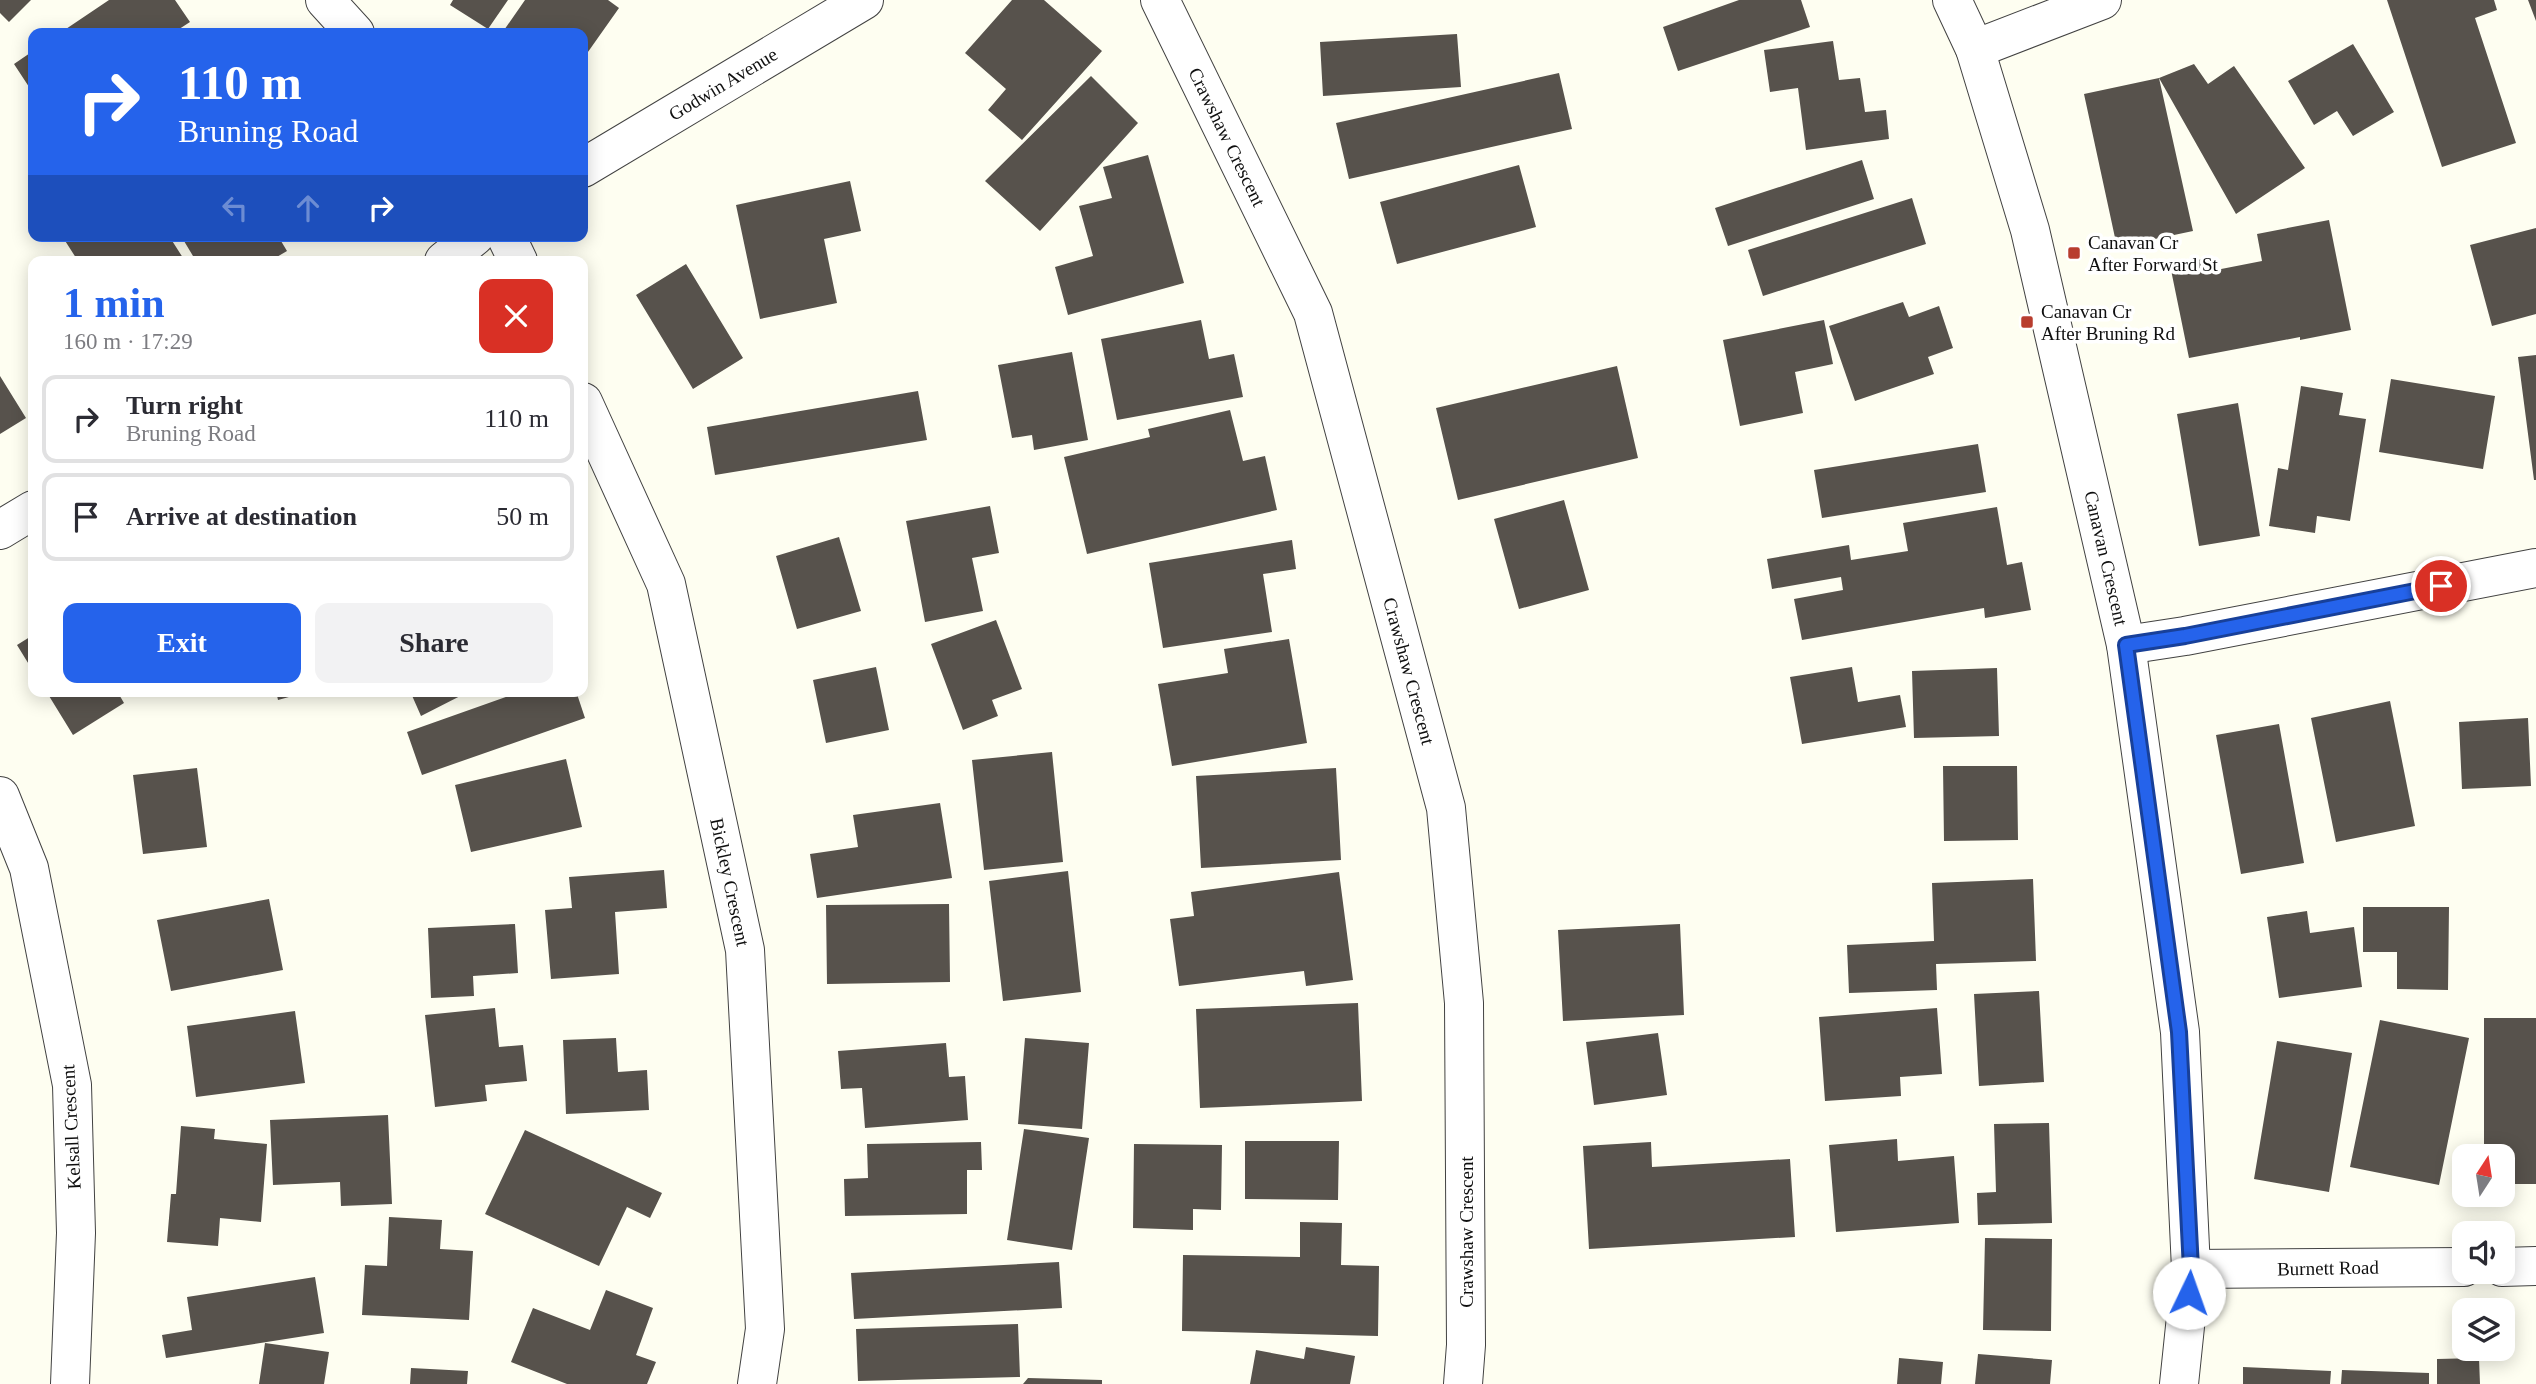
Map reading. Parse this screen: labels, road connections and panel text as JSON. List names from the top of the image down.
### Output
{
  "streets": {
    "street": [
      "Godwin Avenue",
      "Crawshaw Crescent",
      "Canavan Crescent",
      "Bickley Crescent",
      "Kelsall Crescent",
      "Burnett Road"
    ]
  },
  "crossings": [
    ["Canavan Crescent", "Burnett Road"]
  ],
  "places": {
    "transit": ["Canavan Cr After Forward St", "Canavan Cr After Bruning Rd"]
  },
  "north": "top",
  "page": {
    "turn": ["110 m", "Bruning Road"],
    "heading": ["1 min", "160 m · 17:29"],
    "list": [
      {
        "name": "Turn right",
        "note": "Bruning Road",
        "value": "110 m"
      },
      {
        "name": "Arrive at destination",
        "value": "50 m"
      }
    ],
    "buttons": ["Exit", "Share"]
  }
}
